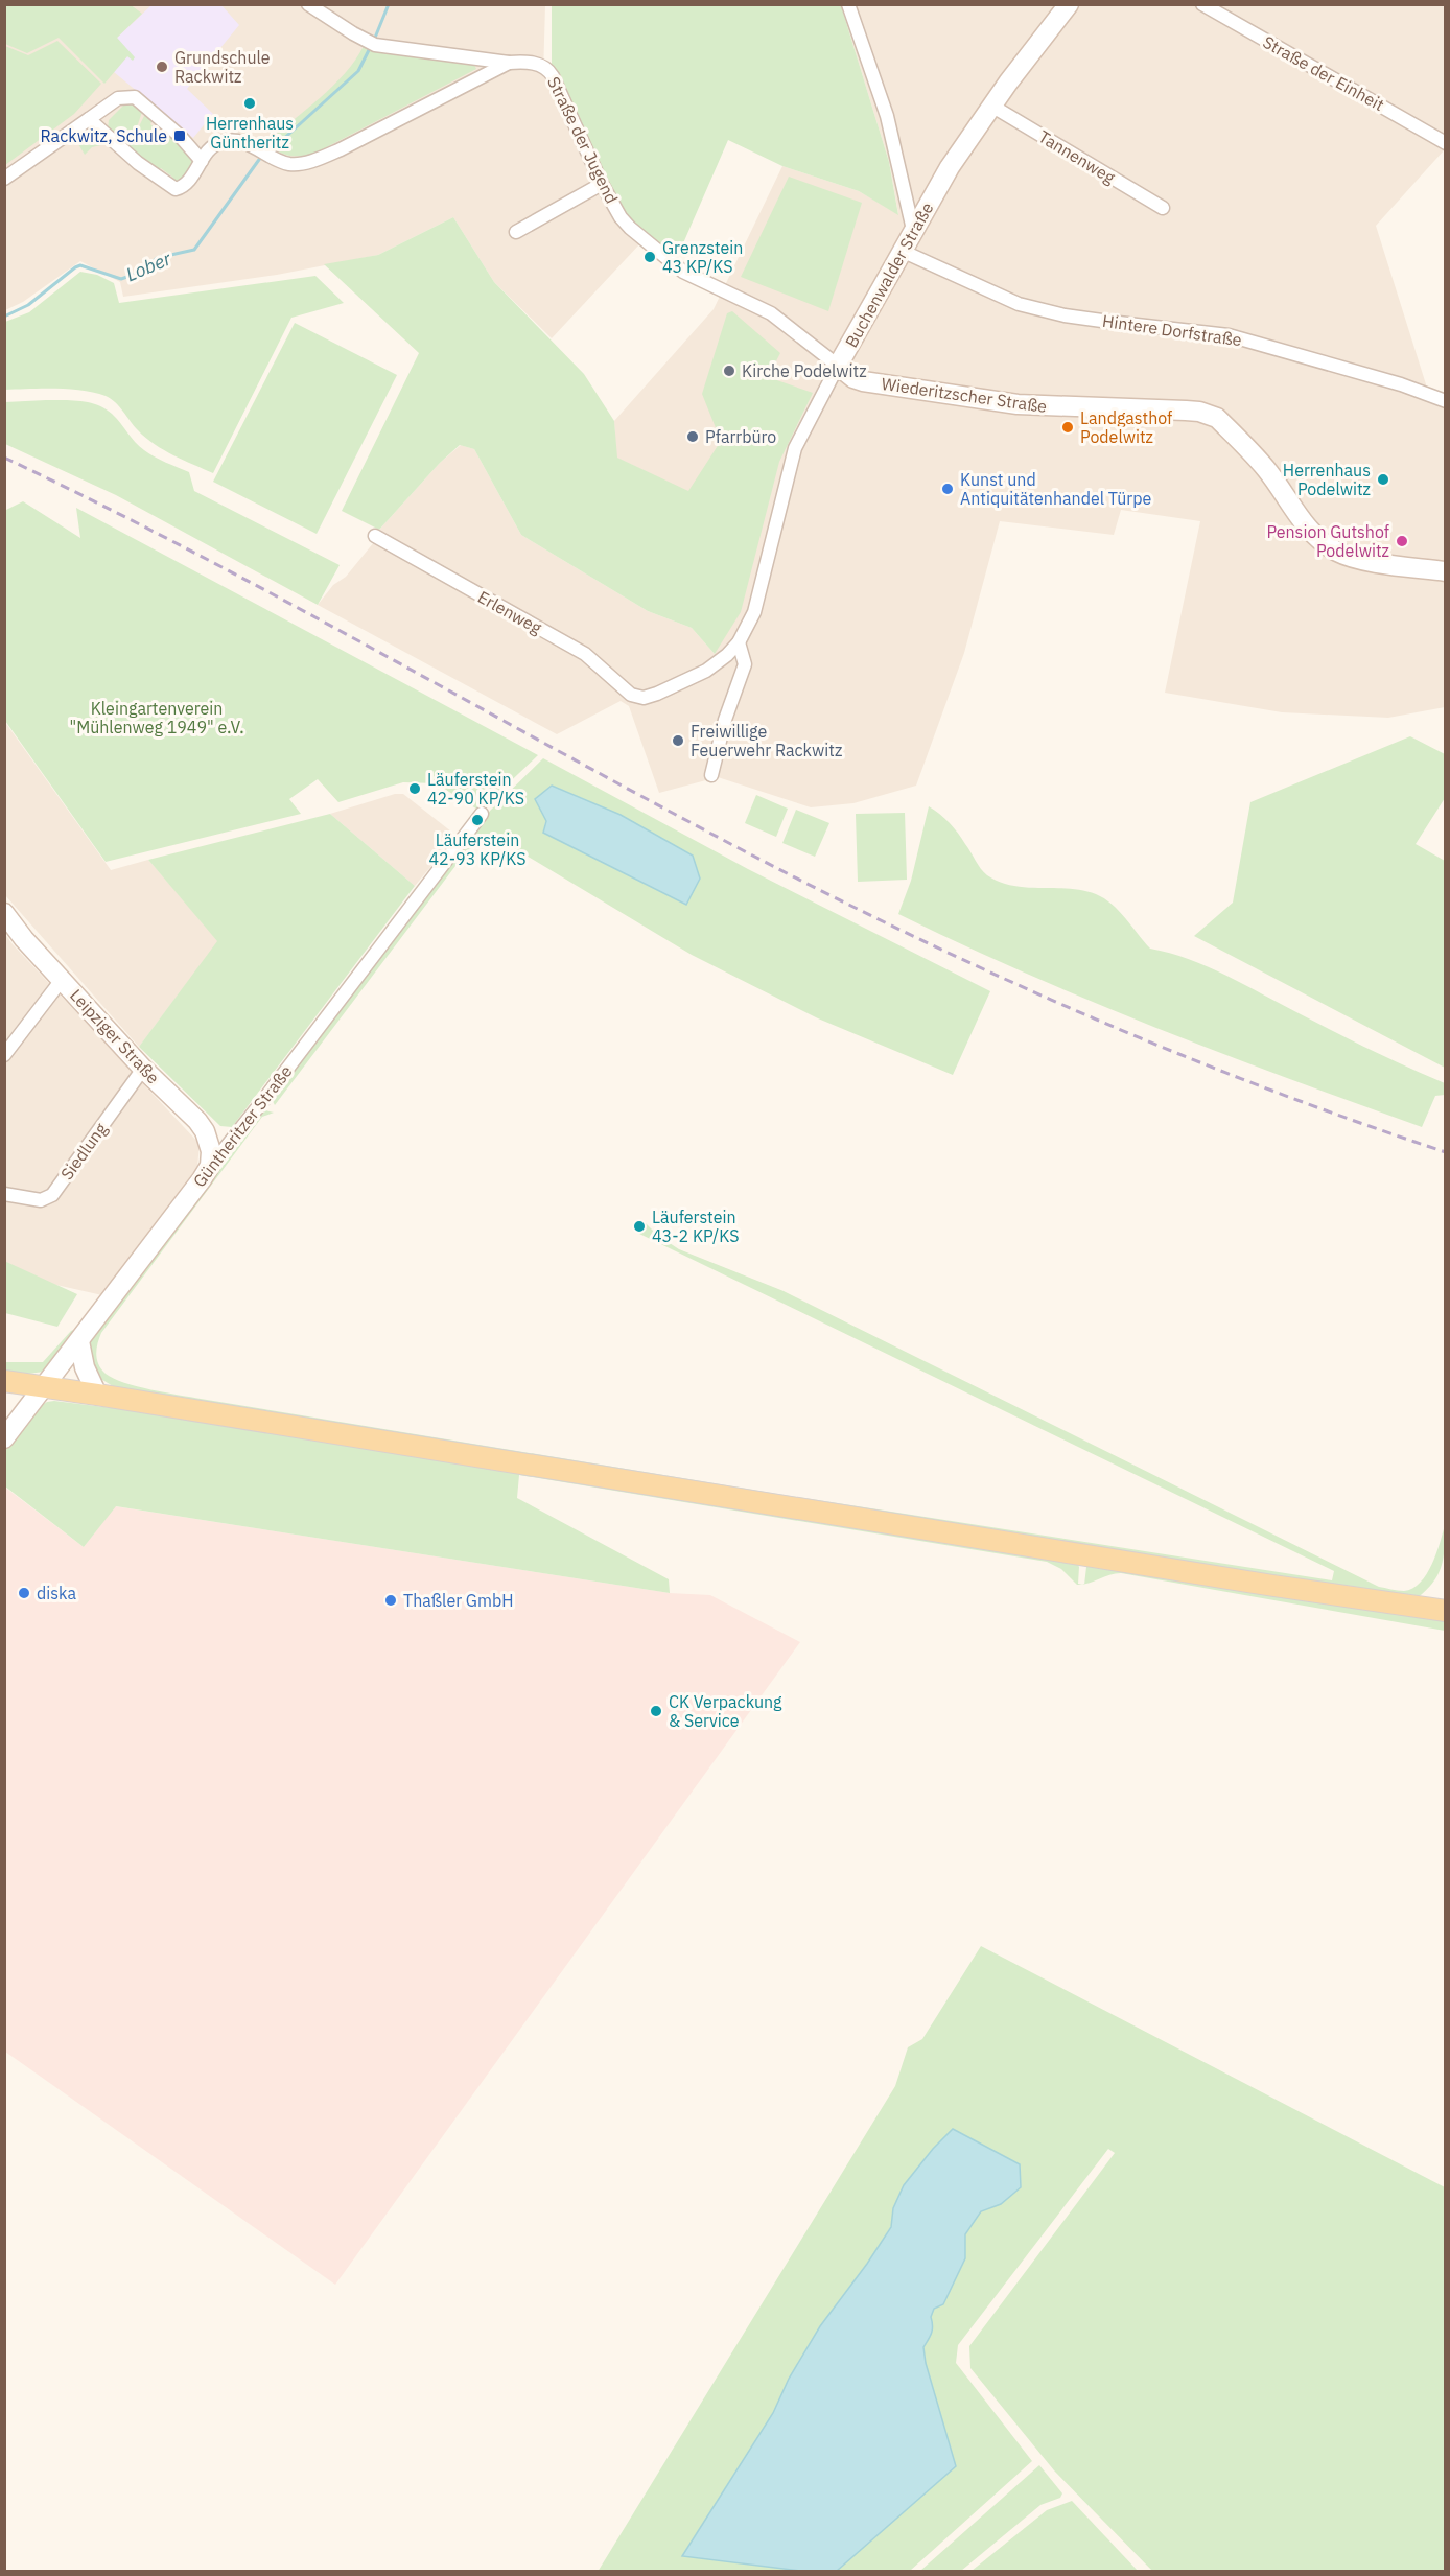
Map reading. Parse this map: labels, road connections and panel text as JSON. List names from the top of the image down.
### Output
{
  "streets": {
    "street": [
      "Straße der Einheit",
      "Straße der Jugend",
      "Tannenweg",
      "Buchenwalder Straße",
      "Hintere Dorfstraße",
      "Wiederitzscher Straße",
      "Erlenweg",
      "Leipziger Straße",
      "Güntheritzer Straße",
      "Siedlung"
    ]
  },
  "crossings": [
    ["Straße der Jugend", "Buchenwalder Straße"],
    ["Straße der Jugend", "Wiederitzscher Straße"],
    ["Tannenweg", "Buchenwalder Straße"],
    ["Buchenwalder Straße", "Hintere Dorfstraße"],
    ["Buchenwalder Straße", "Wiederitzscher Straße"],
    ["Buchenwalder Straße", "Erlenweg"],
    ["Leipziger Straße", "Güntheritzer Straße"],
    ["Leipziger Straße", "Siedlung"]
  ],
  "water": ["Lober"],
  "parks": ["Kleingartenverein \"Mühlenweg 1949\" e.V."],
  "places": {
    "other": [
      "Grundschule Rackwitz",
      "Herrenhaus Güntheritz",
      "Grenzstein 43 KP/KS",
      "Kirche Podelwitz",
      "Landgasthof Podelwitz",
      "Pfarrbüro",
      "Herrenhaus Podelwitz",
      "Kunst und Antiquitätenhandel Türpe",
      "Pension Gutshof Podelwitz",
      "Freiwillige Feuerwehr Rackwitz",
      "Läuferstein 42-90 KP/KS",
      "Läuferstein 42-93 KP/KS",
      "Läuferstein 43-2 KP/KS",
      "diska",
      "Thaßler GmbH",
      "CK Verpackung & Service"
    ],
    "transit": ["Rackwitz, Schule"]
  }
}
